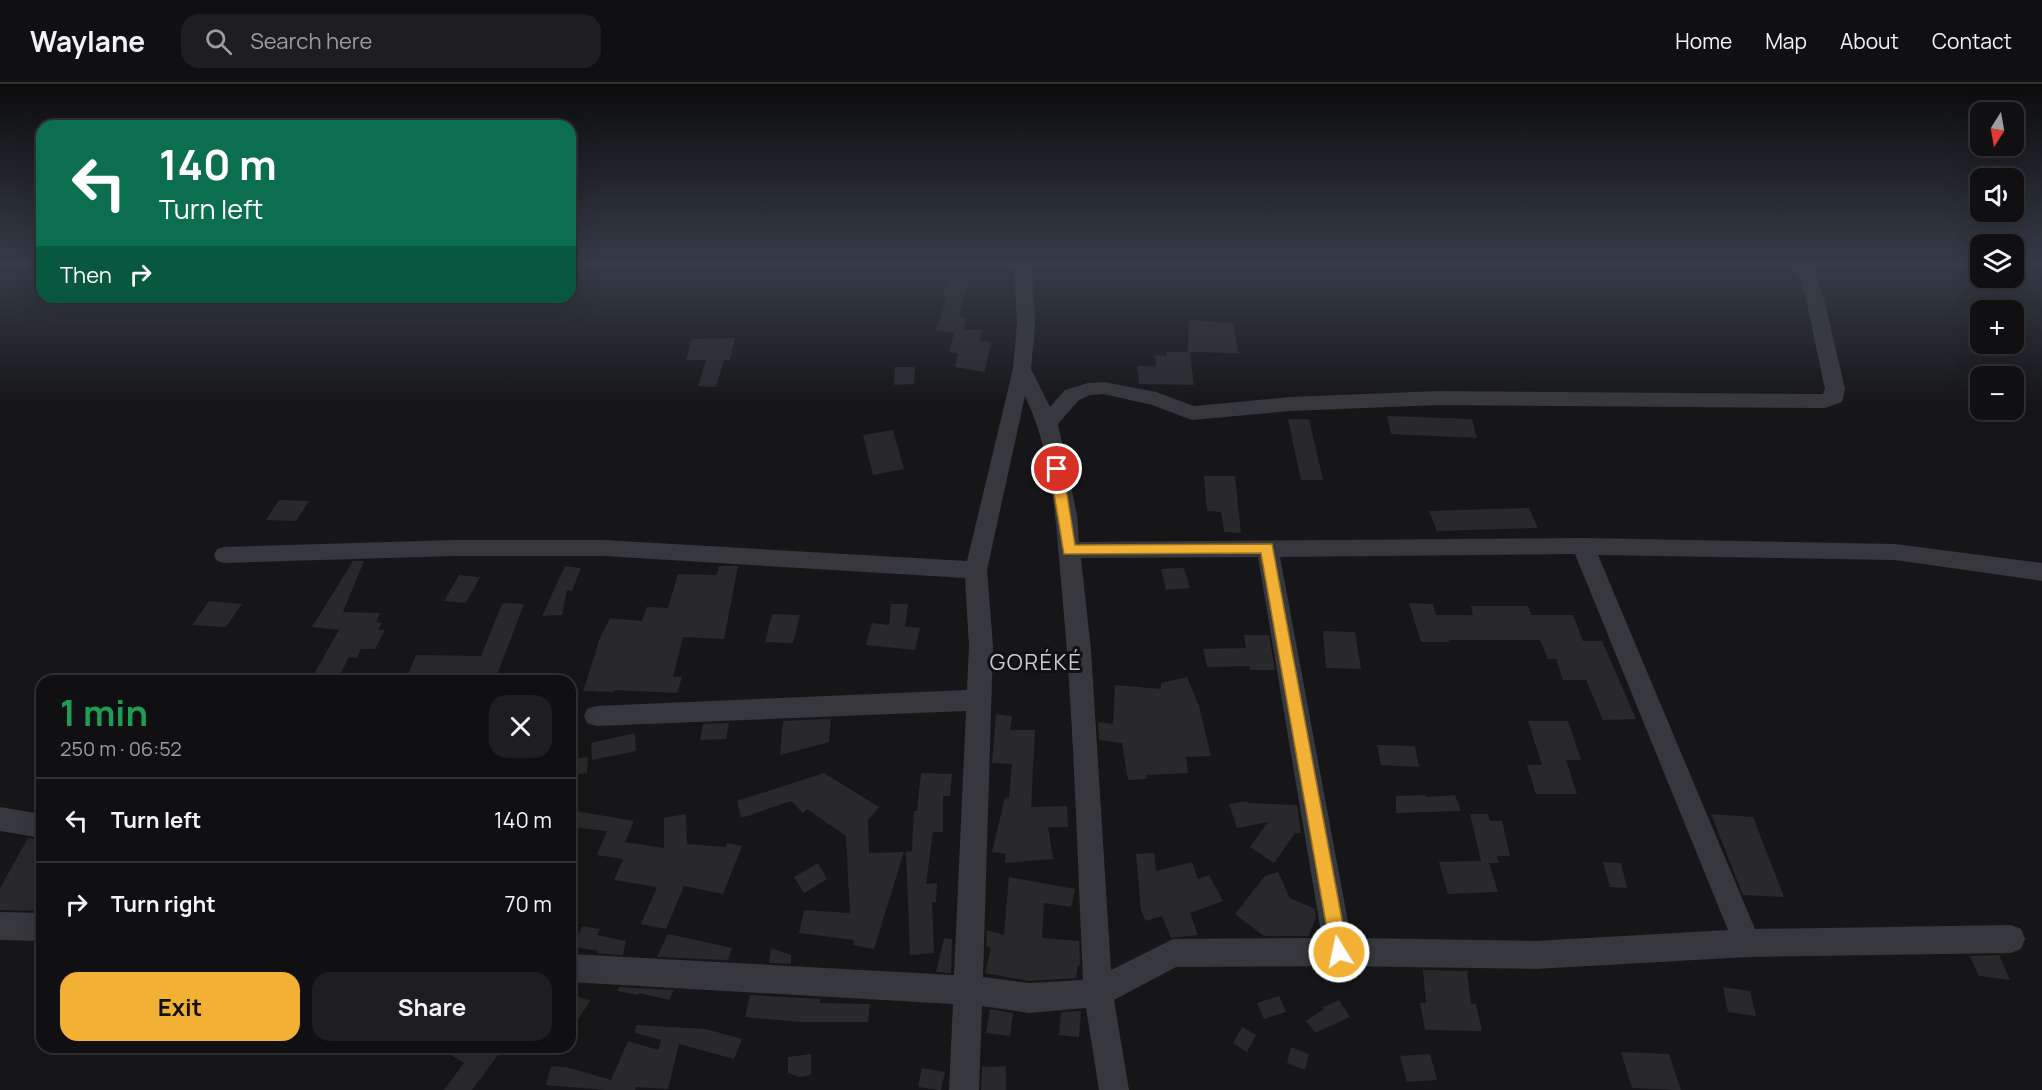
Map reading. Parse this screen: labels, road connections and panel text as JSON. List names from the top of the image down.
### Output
{
  "districts": ["GORÉKÉ"],
  "north": "bottom",
  "page": {
    "header": "Waylane",
    "search": "Search here",
    "nav": [
      "Home",
      "Map",
      "About",
      "Contact"
    ],
    "map_buttons": ["+", "−"],
    "turn": ["140 m", "Turn left"],
    "then": "Then",
    "heading": ["1 min", "250 m · 06:52"],
    "list": [
      {
        "name": "Turn left",
        "value": "140 m"
      },
      {
        "name": "Turn right",
        "value": "70 m"
      }
    ],
    "buttons": ["Exit", "Share"]
  }
}
